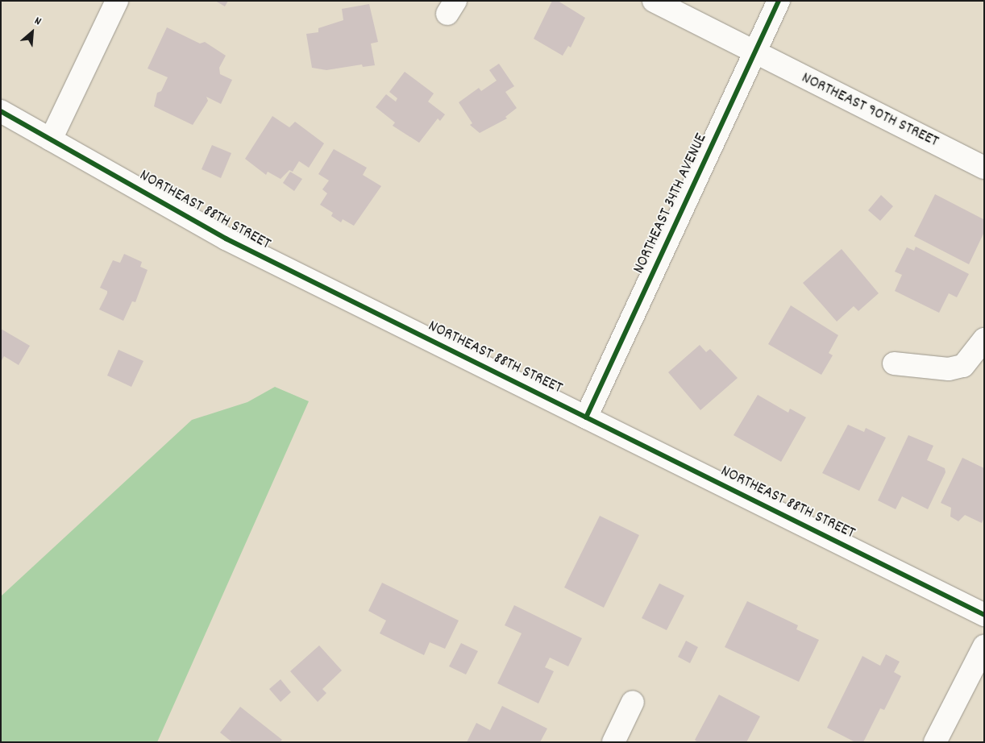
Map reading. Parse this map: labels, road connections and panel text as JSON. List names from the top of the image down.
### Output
{
  "streets": {
    "street": ["NORTHEAST 90TH STREET", "NORTHEAST 34TH AVENUE", "NORTHEAST 88TH STREET"]
  },
  "crossings": [
    ["NORTHEAST 90TH STREET", "NORTHEAST 34TH AVENUE"],
    ["NORTHEAST 34TH AVENUE", "NORTHEAST 88TH STREET"]
  ],
  "north": "top right"
}
